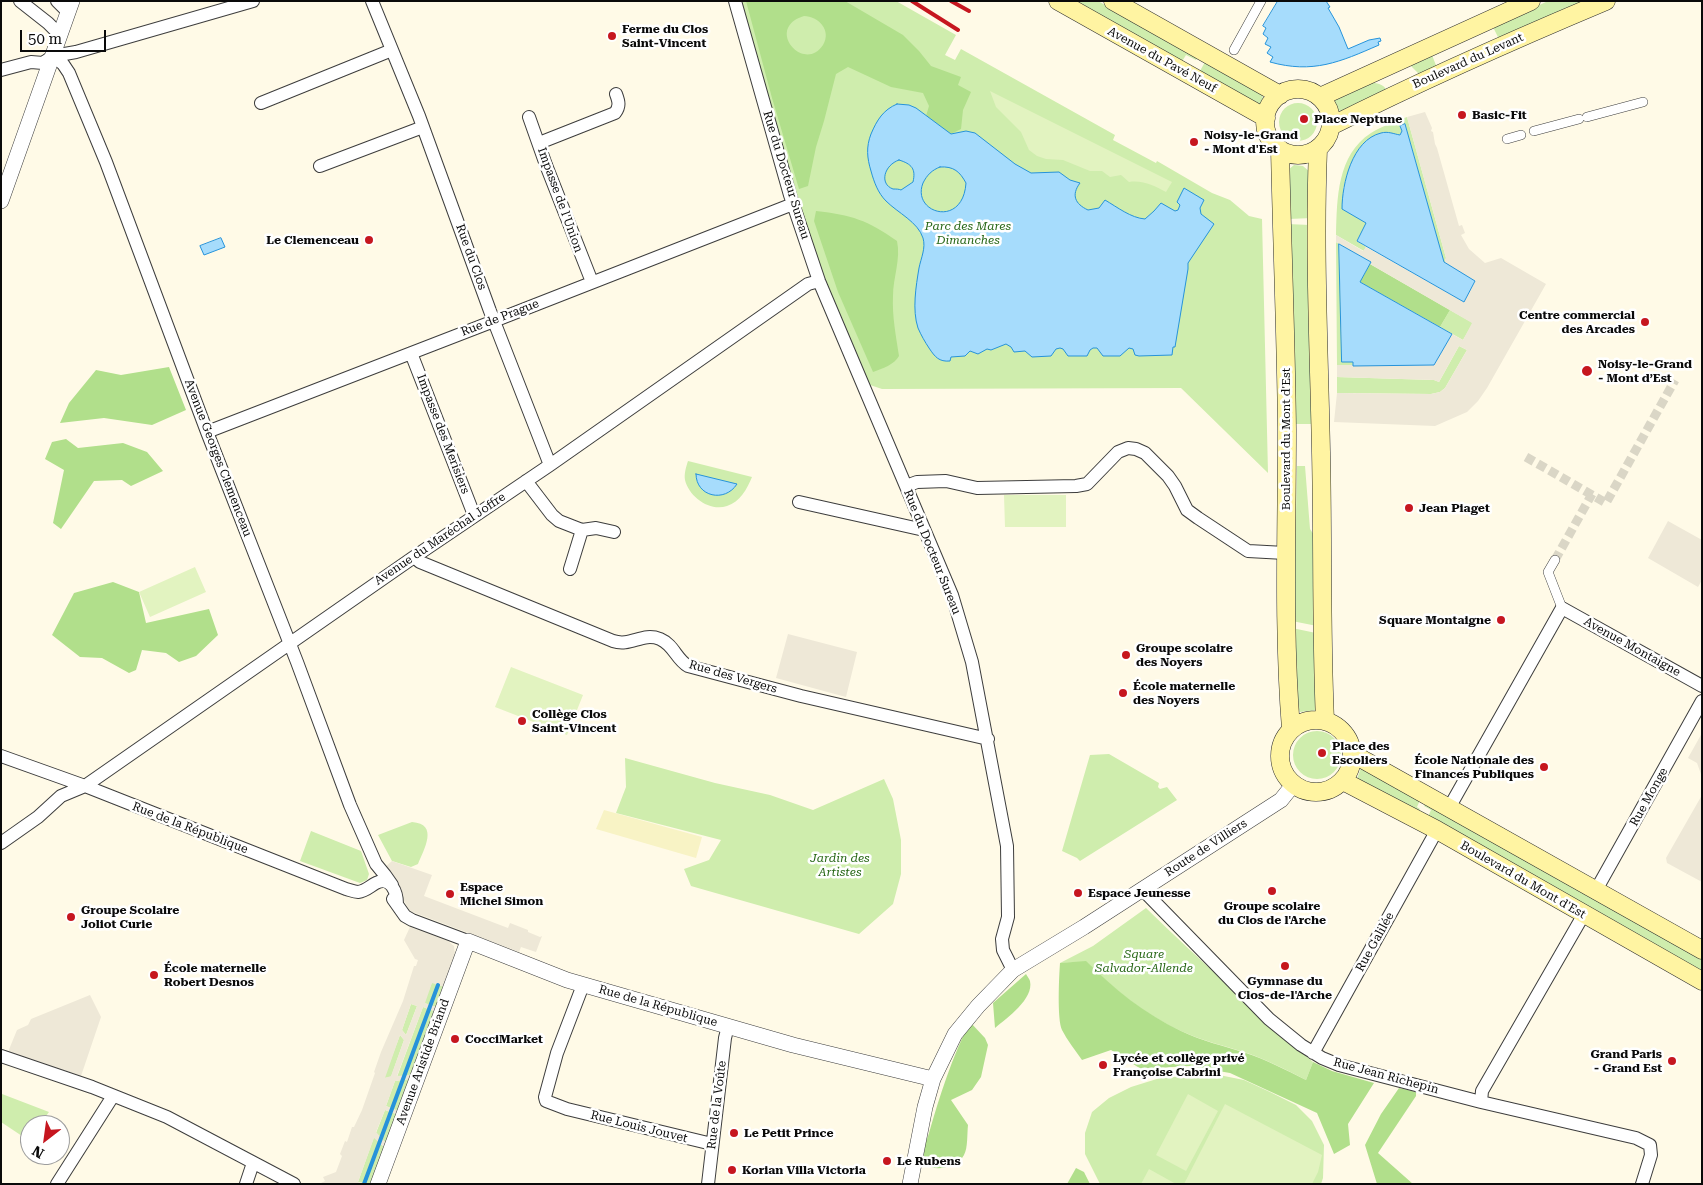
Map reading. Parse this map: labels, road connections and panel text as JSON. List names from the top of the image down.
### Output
{
  "streets": {
    "main road": ["Avenue du Pavé Neuf", "Boulevard du Levant", "Boulevard du Mont d'Est"],
    "street": [
      "Rue du Docteur Sureau",
      "Impasse de l'Union",
      "Rue du Clos",
      "Rue de Prague",
      "Impasse des Merisiers",
      "Avenue Georges Clemenceau",
      "Avenue du Maréchal Joffre",
      "Avenue Montaigne",
      "Rue des Vergers",
      "Rue Monge",
      "Rue de la République",
      "Route de Villiers",
      "Rue Galilée",
      "Avenue Aristide Briand",
      "Rue Jean Richepin",
      "Rue de la Voûte",
      "Rue Louis Jouvet"
    ]
  },
  "crossings": [
    ["Avenue du Pavé Neuf", "Boulevard du Levant"],
    ["Avenue du Pavé Neuf", "Boulevard du Mont d'Est"],
    ["Boulevard du Levant", "Boulevard du Mont d'Est"],
    ["Rue du Docteur Sureau", "Rue de Prague"],
    ["Rue du Docteur Sureau", "Avenue du Maréchal Joffre"],
    ["Rue du Docteur Sureau", "Rue des Vergers"],
    ["Rue du Docteur Sureau", "Route de Villiers"],
    ["Impasse de l'Union", "Rue de Prague"],
    ["Rue du Clos", "Rue de Prague"],
    ["Rue du Clos", "Avenue du Maréchal Joffre"],
    ["Rue de Prague", "Impasse des Merisiers"],
    ["Rue de Prague", "Avenue Georges Clemenceau"],
    ["Impasse des Merisiers", "Avenue du Maréchal Joffre"],
    ["Boulevard du Mont d'Est", "Rue Monge"],
    ["Boulevard du Mont d'Est", "Route de Villiers"],
    ["Boulevard du Mont d'Est", "Rue Galilée"],
    ["Avenue Georges Clemenceau", "Avenue du Maréchal Joffre"],
    ["Avenue Georges Clemenceau", "Rue de la République"],
    ["Avenue du Maréchal Joffre", "Rue des Vergers"],
    ["Avenue du Maréchal Joffre", "Rue de la République"],
    ["Rue de la République", "Avenue Aristide Briand"],
    ["Rue de la République", "Rue de la Voûte"],
    ["Rue de la République", "Rue Louis Jouvet"],
    ["Route de Villiers", "Rue Jean Richepin"],
    ["Rue Galilée", "Rue Jean Richepin"],
    ["Rue de la Voûte", "Rue Louis Jouvet"]
  ],
  "parks": ["Parc des Mares Dimanches", "Jardin des Artistes", "Square Salvador-Allende"],
  "places": [
    "Ferme du Clos Saint-Vincent",
    "Basic-Fit",
    "Place Neptune",
    "Noisy-le-Grand - Mont d'Est",
    "Le Clemenceau",
    "Centre commercial des Arcades",
    "Noisy-le-Grand - Mont d’Est",
    "Jean Piaget",
    "Square Montaigne",
    "Groupe scolaire des Noyers",
    "École maternelle des Noyers",
    "Collège Clos Saint-Vincent",
    "Place des Escoliers",
    "École Nationale des Finances Publiques",
    "Groupe scolaire du Clos de l'Arche",
    "Espace Jeunesse",
    "Espace Michel Simon",
    "Groupe Scolaire Joliot Curie",
    "Gymnase du Clos-de-l'Arche",
    "École maternelle Robert Desnos",
    "CocciMarket",
    "Grand Paris - Grand Est",
    "Lycée et collège privé Françoise Cabrini",
    "Le Petit Prince",
    "Le Rubens",
    "Korian Villa Victoria"
  ],
  "scale_bar": "50 m",
  "north": "bottom left"
}
